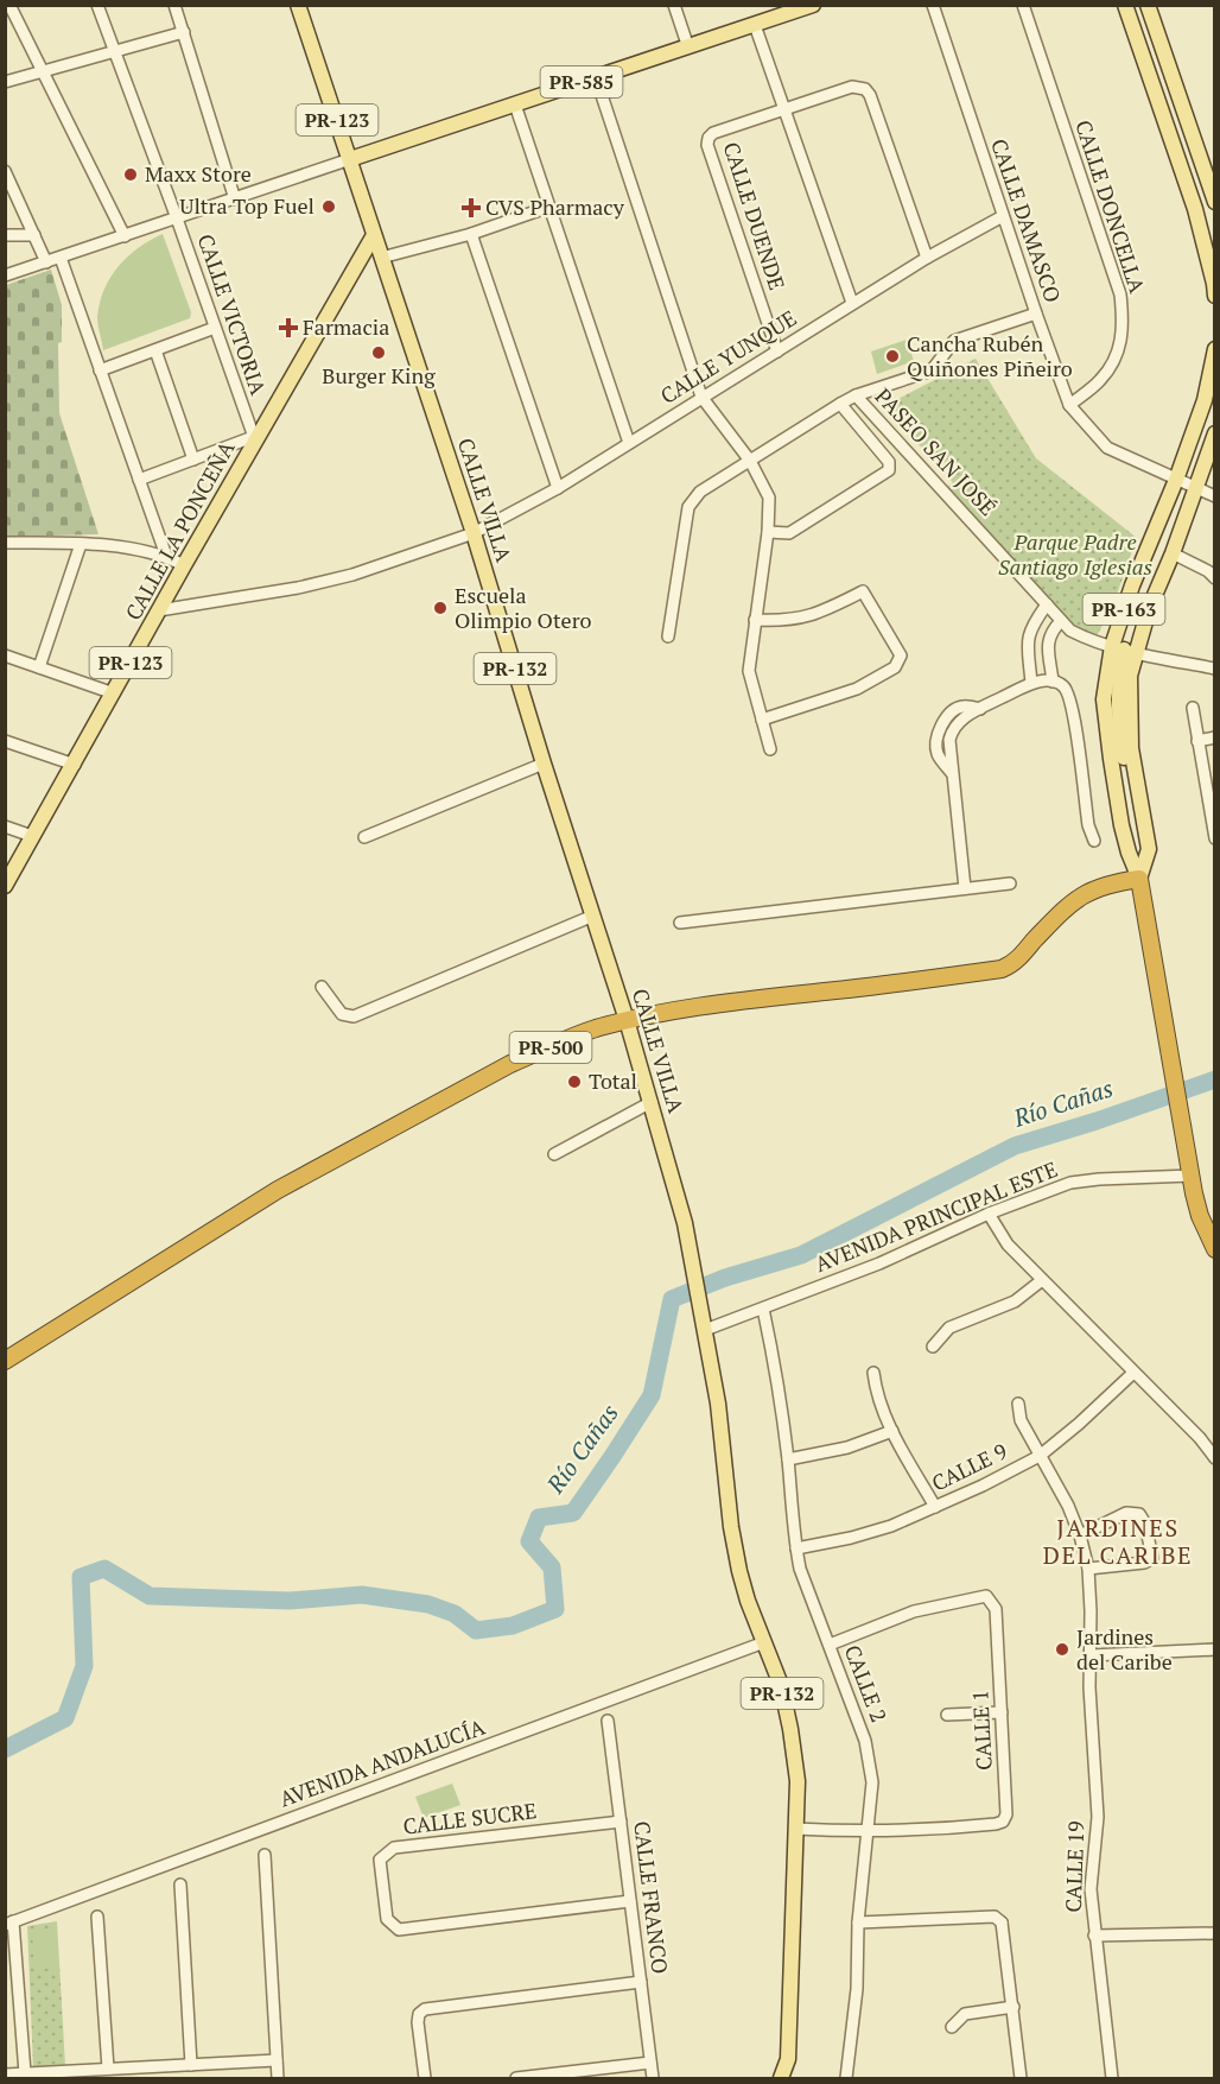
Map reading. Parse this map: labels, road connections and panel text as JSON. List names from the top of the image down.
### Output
{
  "streets": {
    "highway": ["PR-163", "PR-500"],
    "main road": [
      "PR-585",
      "PR-123",
      "CALLE VILLA",
      "CALLE LA PONCEÑA",
      "PR-132"
    ],
    "street": [
      "CALLE DONCELLA",
      "CALLE DUENDE",
      "CALLE DAMASCO",
      "CALLE VICTORIA",
      "CALLE YUNQUE",
      "PASEO SAN JOSÉ",
      "AVENIDA PRINCIPAL ESTE",
      "CALLE 9",
      "CALLE 2",
      "CALLE 1",
      "AVENIDA ANDALUCÍA",
      "CALLE SUCRE",
      "CALLE 19",
      "CALLE FRANCO"
    ]
  },
  "crossings": [
    ["PR-585", "CALLE VICTORIA"],
    ["PR-585", "CALLE VILLA"],
    ["CALLE DONCELLA", "CALLE DAMASCO"],
    ["CALLE DUENDE", "CALLE YUNQUE"],
    ["CALLE DAMASCO", "CALLE YUNQUE"],
    ["CALLE DAMASCO", "PR-163"],
    ["CALLE VICTORIA", "CALLE LA PONCEÑA"],
    ["CALLE YUNQUE", "CALLE VILLA"],
    ["CALLE YUNQUE", "CALLE LA PONCEÑA"],
    ["PASEO SAN JOSÉ", "PR-163"],
    ["CALLE VILLA", "CALLE LA PONCEÑA"],
    ["CALLE VILLA", "PR-132"],
    ["CALLE VILLA", "PR-500"],
    ["CALLE VILLA", "AVENIDA PRINCIPAL ESTE"],
    ["PR-163", "PR-500"],
    ["PR-163", "AVENIDA PRINCIPAL ESTE"],
    ["PR-132", "AVENIDA PRINCIPAL ESTE"],
    ["PR-132", "CALLE 1"],
    ["PR-132", "AVENIDA ANDALUCÍA"],
    ["AVENIDA PRINCIPAL ESTE", "CALLE 2"],
    ["CALLE 9", "CALLE 2"],
    ["CALLE 9", "CALLE 19"],
    ["CALLE 2", "CALLE 1"],
    ["CALLE SUCRE", "CALLE FRANCO"]
  ],
  "districts": ["JARDINES DEL CARIBE"],
  "water": ["Río Cañas"],
  "parks": ["Parque Padre Santiago Iglesias"],
  "places": {
    "other": [
      "Maxx Store",
      "Ultra Top Fuel",
      "Burger King",
      "Cancha Rubén Quiñones Piñeiro",
      "Escuela Olimpio Otero",
      "Total",
      "Jardines del Caribe"
    ],
    "health": ["CVS Pharmacy", "Farmacia"]
  }
}
